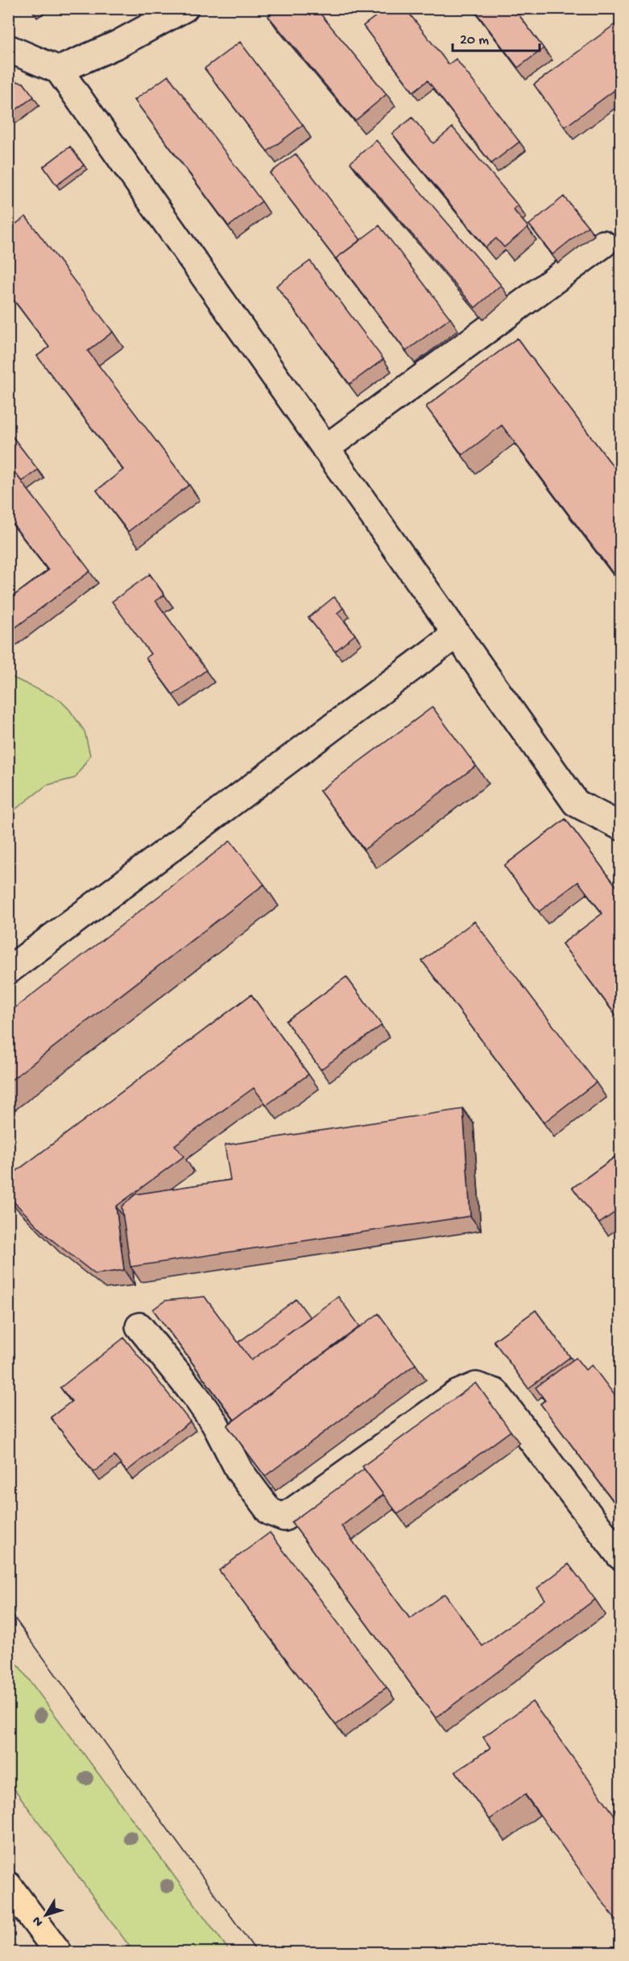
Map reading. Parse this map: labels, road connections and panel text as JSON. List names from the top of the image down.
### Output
{
  "scale_bar": "20 m",
  "north": "bottom left"
}
